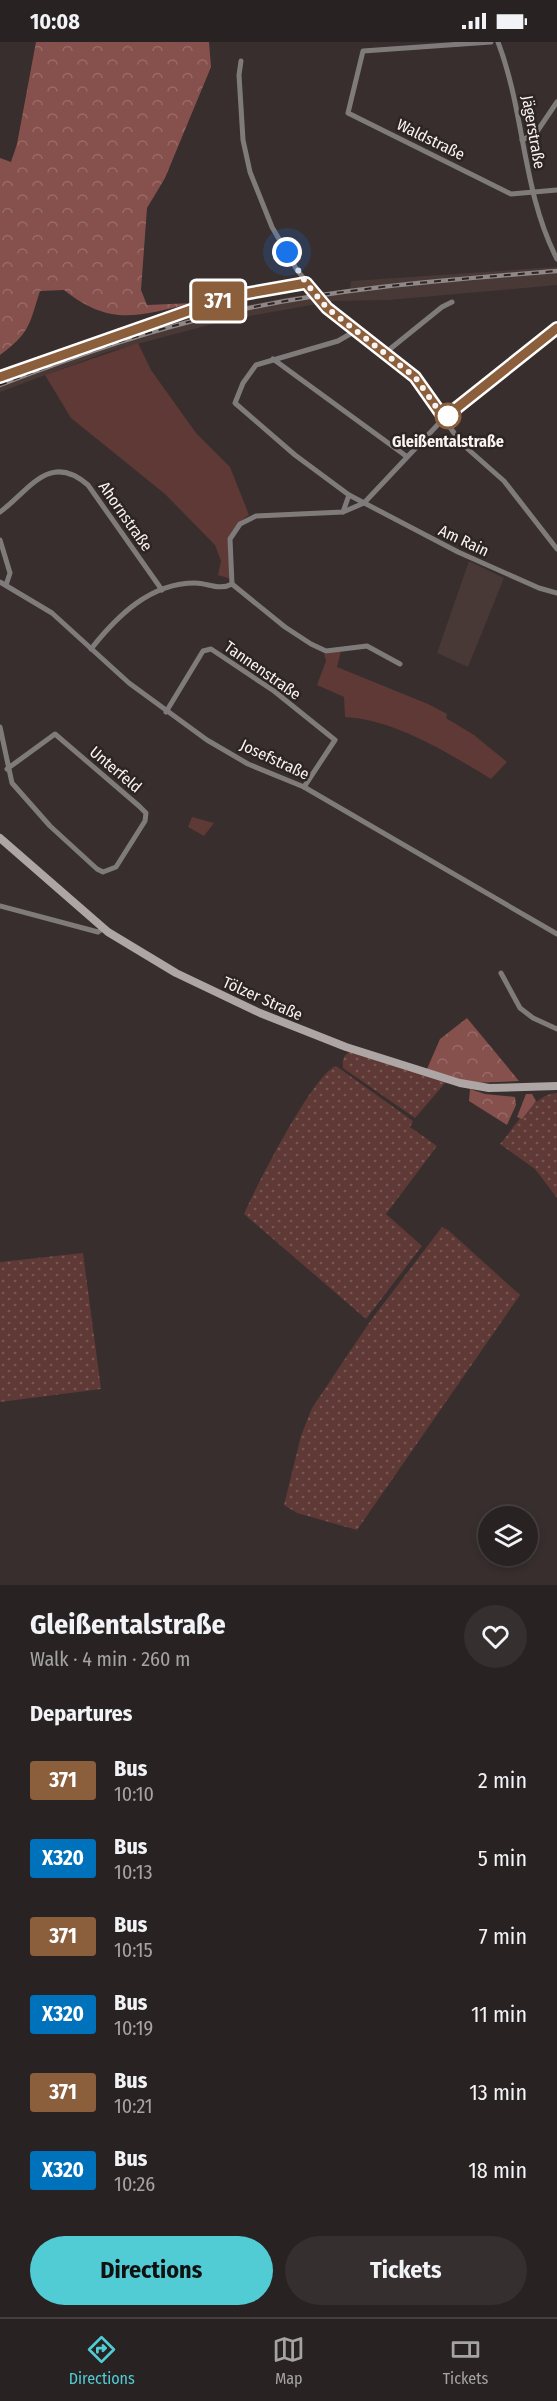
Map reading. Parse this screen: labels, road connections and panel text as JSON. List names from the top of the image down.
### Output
{
  "streets": {
    "main road": ["Tölzer Straße"],
    "street": [
      "Jägerstraße",
      "Waldstraße",
      "Ahornstraße",
      "Am Rain",
      "Tannenstraße",
      "Josefstraße",
      "Unterfeld"
    ]
  },
  "crossings": [
    ["Jägerstraße", "Waldstraße"],
    ["Tannenstraße", "Josefstraße"]
  ],
  "places": ["Gleißentalstraße"],
  "lines": ["bus line 371"],
  "page": {
    "status": "10:08",
    "on_map": "371",
    "heading": [
      ["Gleißentalstraße", "Walk · 4 min · 260 m"],
      "Departures"
    ],
    "list": [
      {
        "mark": "371",
        "name": "Bus",
        "note": "10:10",
        "value": "2 min"
      },
      {
        "mark": "X320",
        "name": "Bus",
        "note": "10:13",
        "value": "5 min"
      },
      {
        "mark": "371",
        "name": "Bus",
        "note": "10:15",
        "value": "7 min"
      },
      {
        "mark": "X320",
        "name": "Bus",
        "note": "10:19",
        "value": "11 min"
      },
      {
        "mark": "371",
        "name": "Bus",
        "note": "10:21",
        "value": "13 min"
      },
      {
        "mark": "X320",
        "name": "Bus",
        "note": "10:26",
        "value": "18 min"
      }
    ],
    "buttons": ["Directions", "Tickets"],
    "tabs": ["Directions", "Map", "Tickets"]
  }
}
